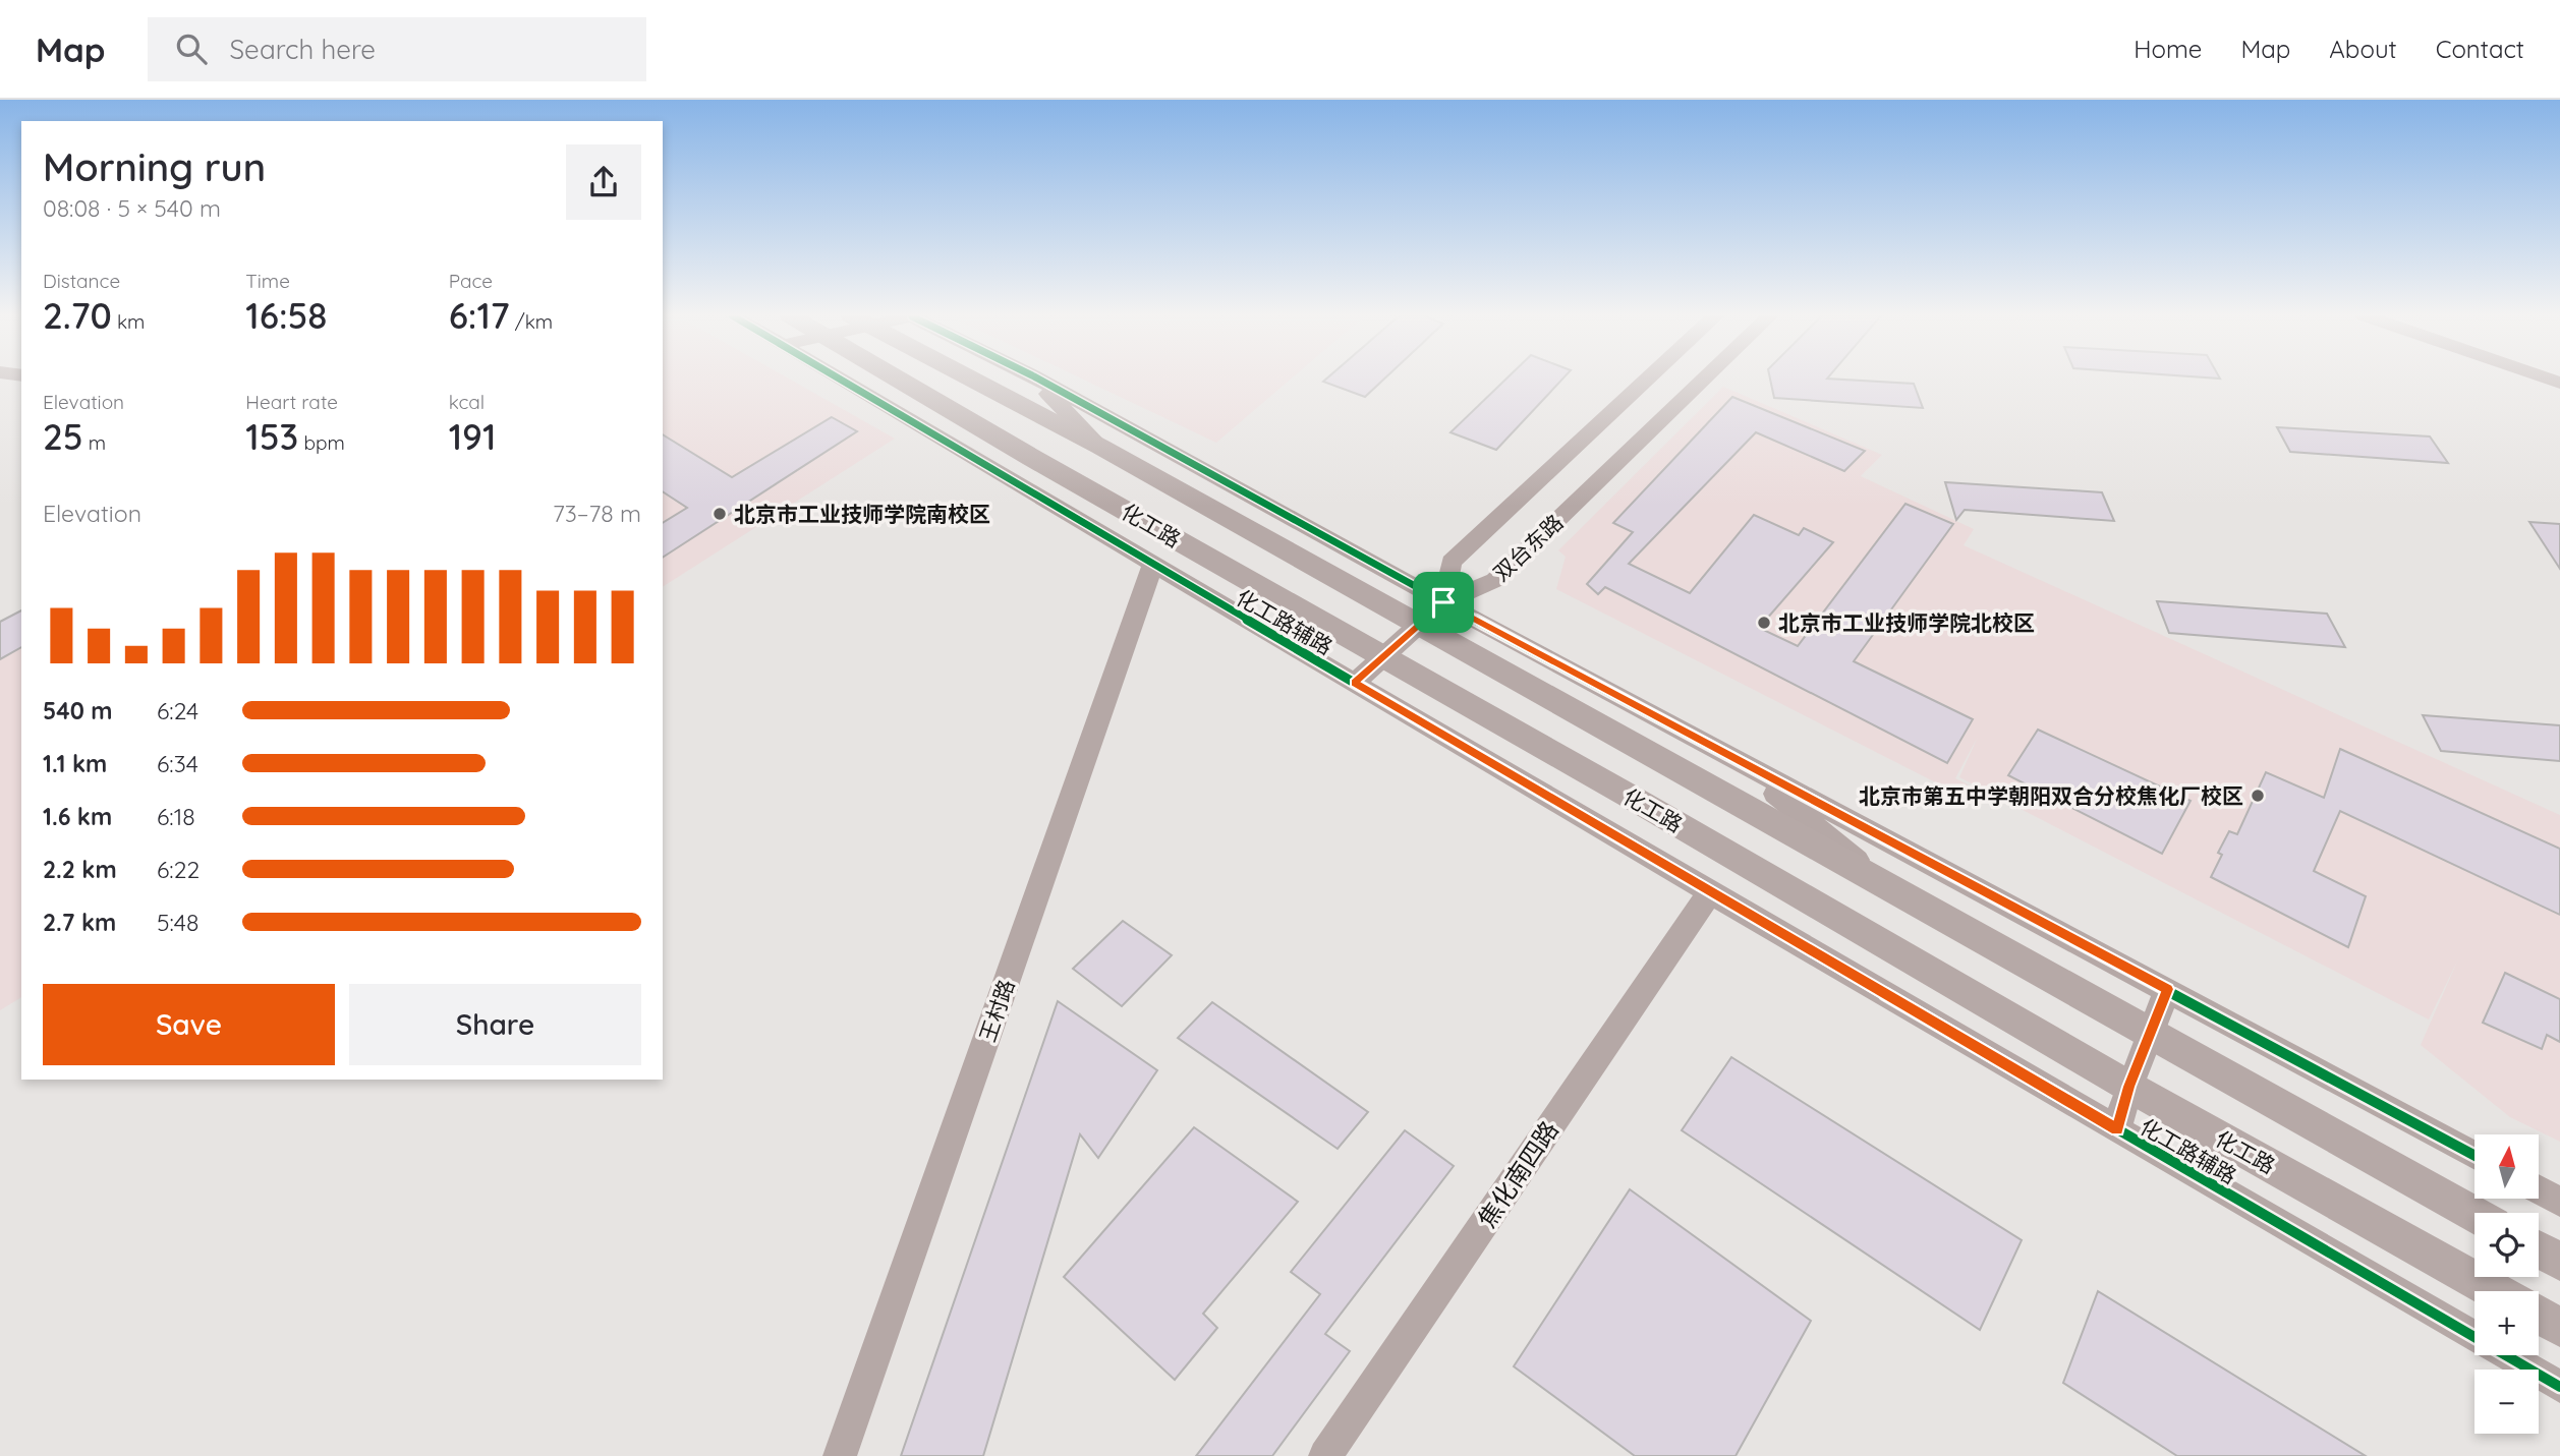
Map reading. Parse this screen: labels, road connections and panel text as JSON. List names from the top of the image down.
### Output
{
  "streets": {
    "main road": ["化工路"],
    "street": [
      "双台东路",
      "化工路辅路",
      "王村路",
      "焦化南四路"
    ]
  },
  "crossings": [
    ["化工路辅路", "王村路"],
    ["化工路辅路", "焦化南四路"]
  ],
  "places": ["北京市工业技师学院南校区", "北京市工业技师学院北校区", "北京市第五中学朝阳双合分校焦化厂校区"],
  "north": "top",
  "page": {
    "header": "Map",
    "search": "Search here",
    "nav": [
      "Home",
      "Map",
      "About",
      "Contact"
    ],
    "heading": ["Morning run", "08:08 · 5 × 540 m"],
    "stats": [
      ["Distance", "2.70 km"],
      ["Time", "16:58"],
      ["Pace", "6:17 /km"],
      ["Elevation", "25 m"],
      ["Heart rate", "153 bpm"],
      ["kcal", "191"]
    ],
    "chart": ["Elevation", "73–78 m"],
    "list": [
      {
        "name": "540 m",
        "note": "6:24"
      },
      {
        "name": "1.1 km",
        "note": "6:34"
      },
      {
        "name": "1.6 km",
        "note": "6:18"
      },
      {
        "name": "2.2 km",
        "note": "6:22"
      },
      {
        "name": "2.7 km",
        "note": "5:48"
      }
    ],
    "buttons": ["Save", "Share"],
    "map_buttons": ["+", "−"]
  }
}
